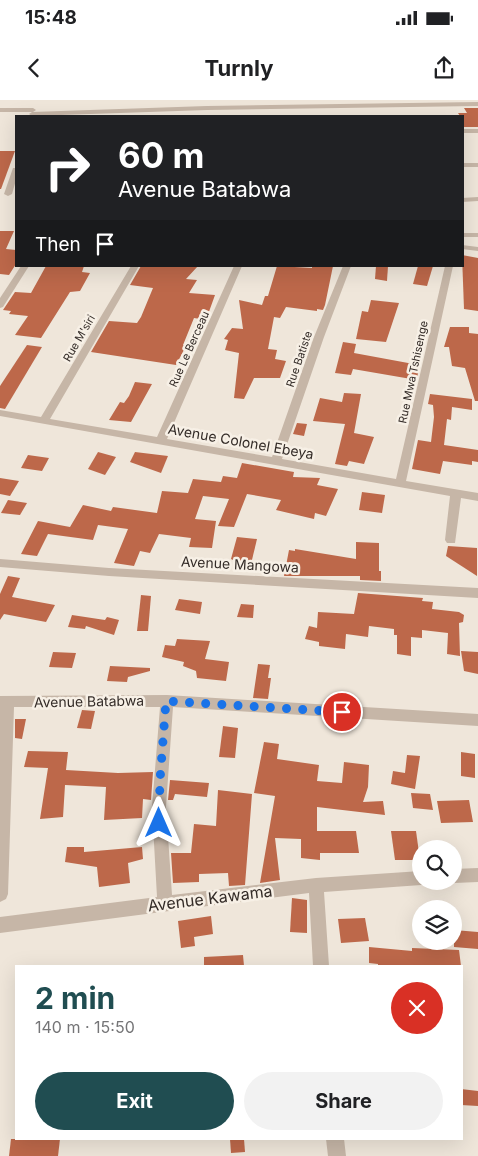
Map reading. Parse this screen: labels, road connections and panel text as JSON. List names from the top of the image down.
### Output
{
  "streets": {
    "street": [
      "Rue M'siri",
      "Rue Le Berceau",
      "Rue Batiste",
      "Rue Mwa Tshisenge",
      "Avenue Colonel Ebeya",
      "Avenue Mangowa",
      "Avenue Batabwa",
      "Avenue Kawama"
    ]
  },
  "crossings": [
    ["Rue M'siri", "Avenue Colonel Ebeya"],
    ["Rue Le Berceau", "Avenue Colonel Ebeya"],
    ["Rue Batiste", "Avenue Colonel Ebeya"],
    ["Rue Mwa Tshisenge", "Avenue Colonel Ebeya"]
  ],
  "page": {
    "status": "15:48",
    "header": "Turnly",
    "turn": ["60 m", "Avenue Batabwa"],
    "then": "Then",
    "heading": ["2 min", "140 m · 15:50"],
    "buttons": ["Exit", "Share"]
  }
}
